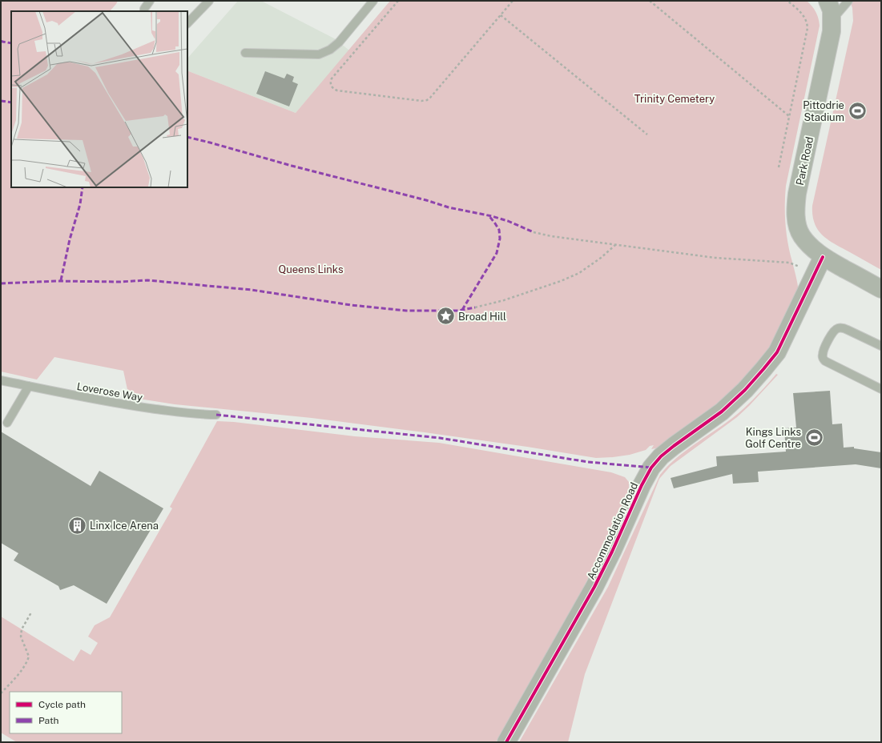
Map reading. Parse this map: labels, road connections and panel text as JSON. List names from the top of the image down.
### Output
{
  "streets": {
    "street": ["Park Road", "Accommodation Road"],
    "lane": ["Loverose Way"]
  },
  "crossings": [
    ["Park Road", "Accommodation Road"]
  ],
  "parks": ["Trinity Cemetery", "Queens Links"],
  "places": {
    "sports": ["Pittodrie Stadium", "Kings Links Golf Centre"],
    "place": ["Broad Hill"],
    "building": ["Linx Ice Arena"]
  },
  "legend": ["Cycle path", "Path"]
}
